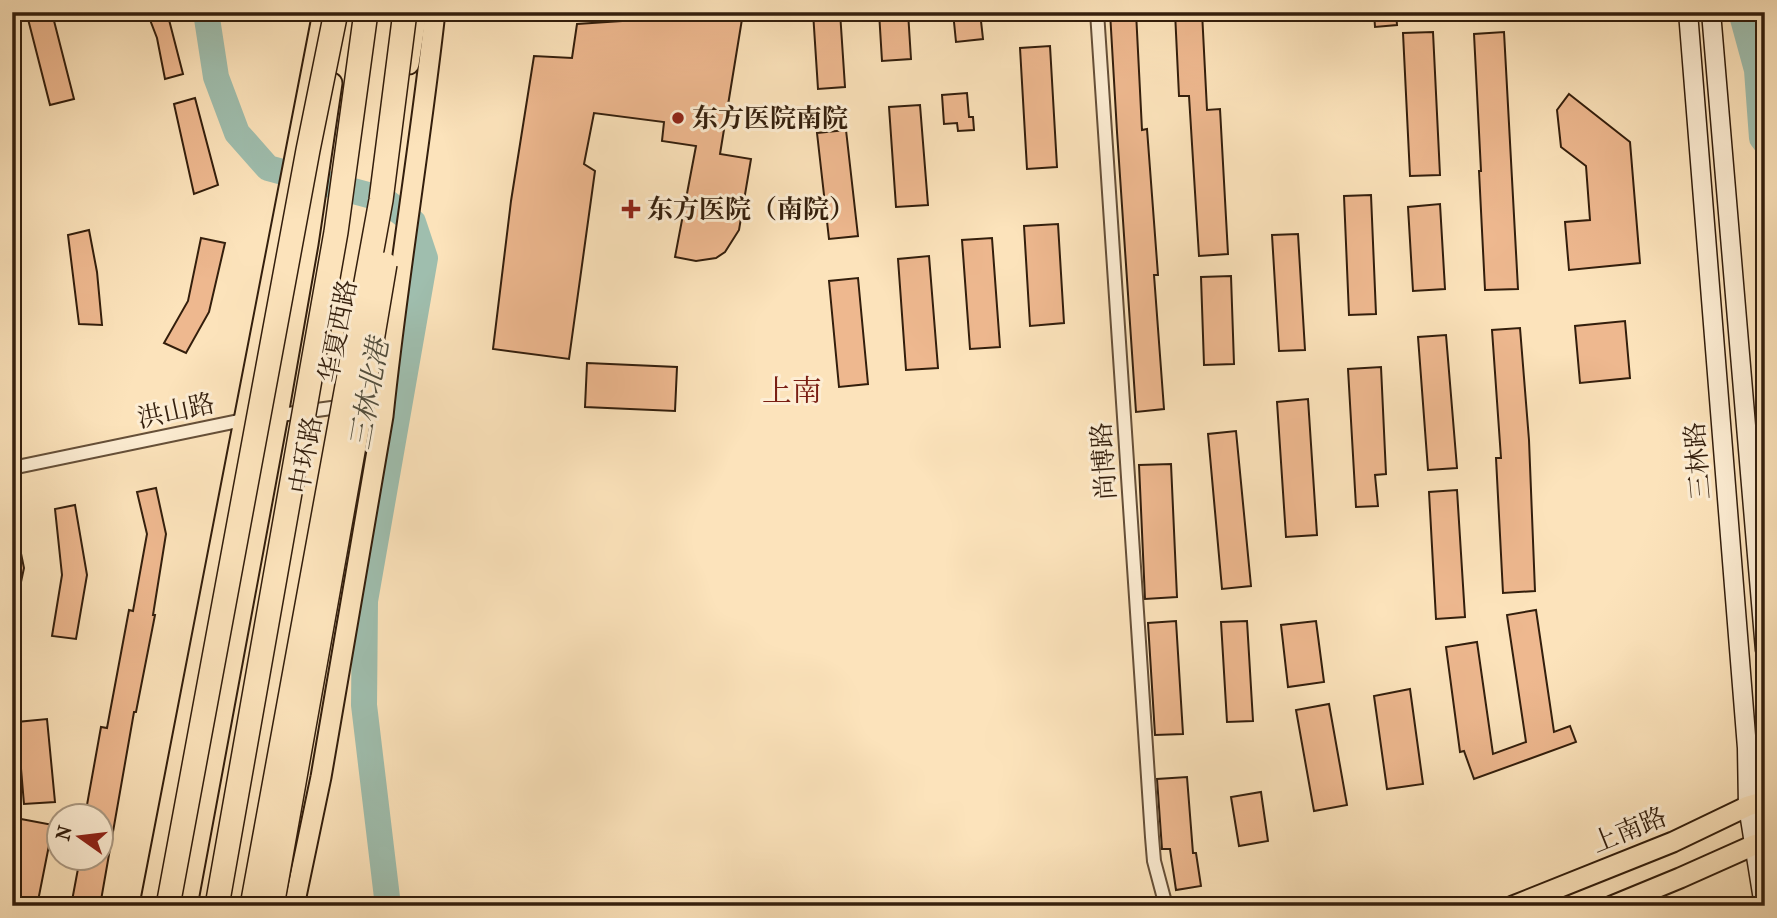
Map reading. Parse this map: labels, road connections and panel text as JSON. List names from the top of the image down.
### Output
{
  "streets": {
    "highway": ["中环路"],
    "main road": ["华夏西路", "三林路", "上南路"],
    "street": ["洪山路", "尚博路"]
  },
  "crossings": [
    ["华夏西路", "洪山路"],
    ["三林路", "上南路"]
  ],
  "districts": ["上南"],
  "water": ["三林北港"],
  "places": {
    "other": ["东方医院南院"],
    "health": ["东方医院（南院）"]
  },
  "north": "left"
}
